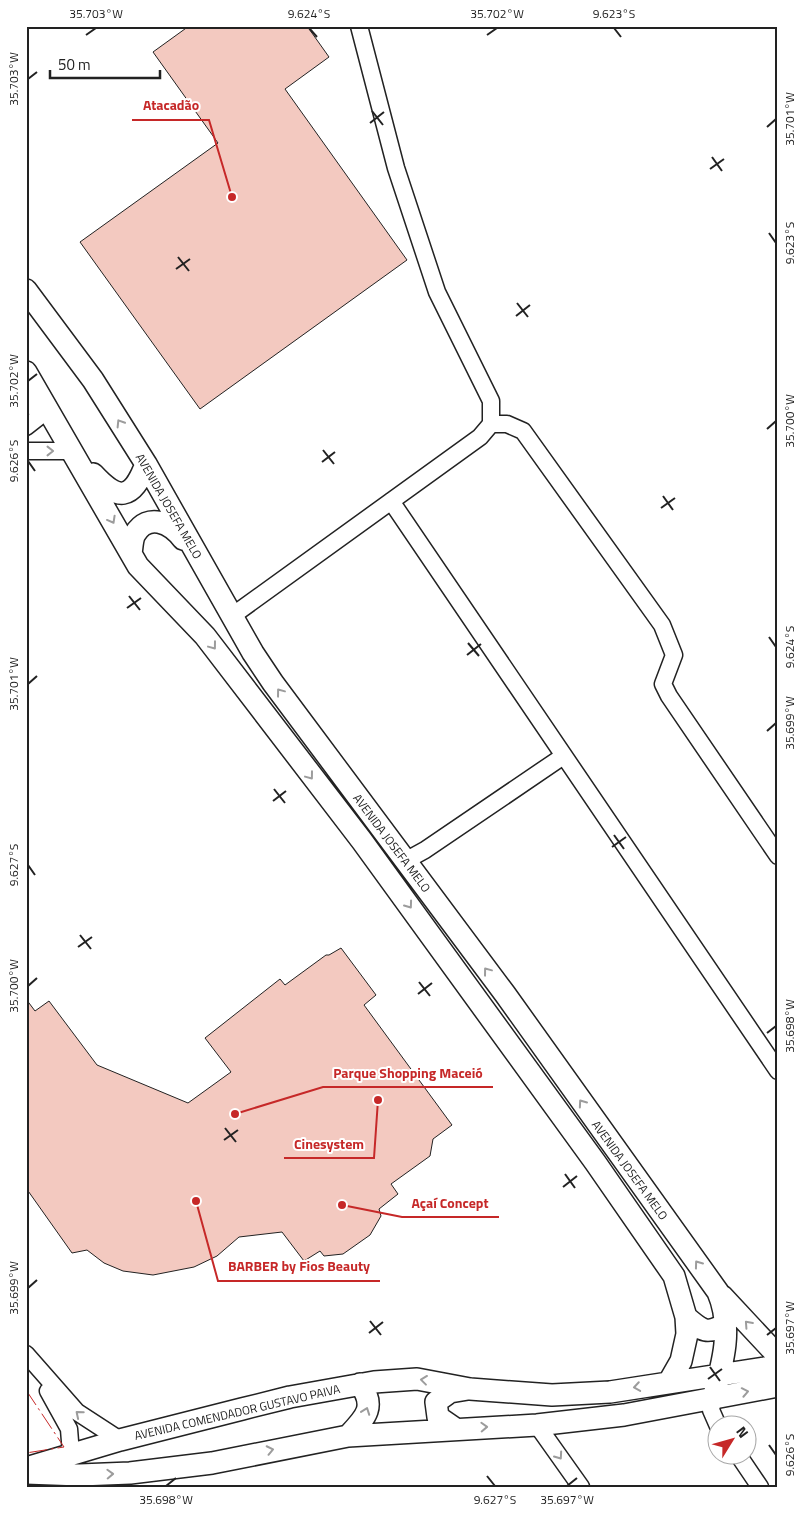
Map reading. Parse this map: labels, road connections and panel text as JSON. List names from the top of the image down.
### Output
{
  "streets": {
    "main road": ["AVENIDA JOSEFA MELO", "AVENIDA COMENDADOR GUSTAVO PAIVA"]
  },
  "crossings": [
    ["AVENIDA JOSEFA MELO", "AVENIDA COMENDADOR GUSTAVO PAIVA"]
  ],
  "places": [
    "Atacadão",
    "Cinesystem",
    "Parque Shopping Maceió",
    "BARBER by Fios Beauty",
    "Açaí Concept"
  ],
  "scale_bar": "50 m",
  "north": "top right",
  "coordinates": [
    "35.703°W",
    "9.624°S",
    "35.702°W",
    "9.623°S",
    "35.701°W",
    "35.700°W",
    "9.626°S",
    "35.699°W",
    "9.627°S",
    "35.698°W",
    "35.697°W"
  ]
}
